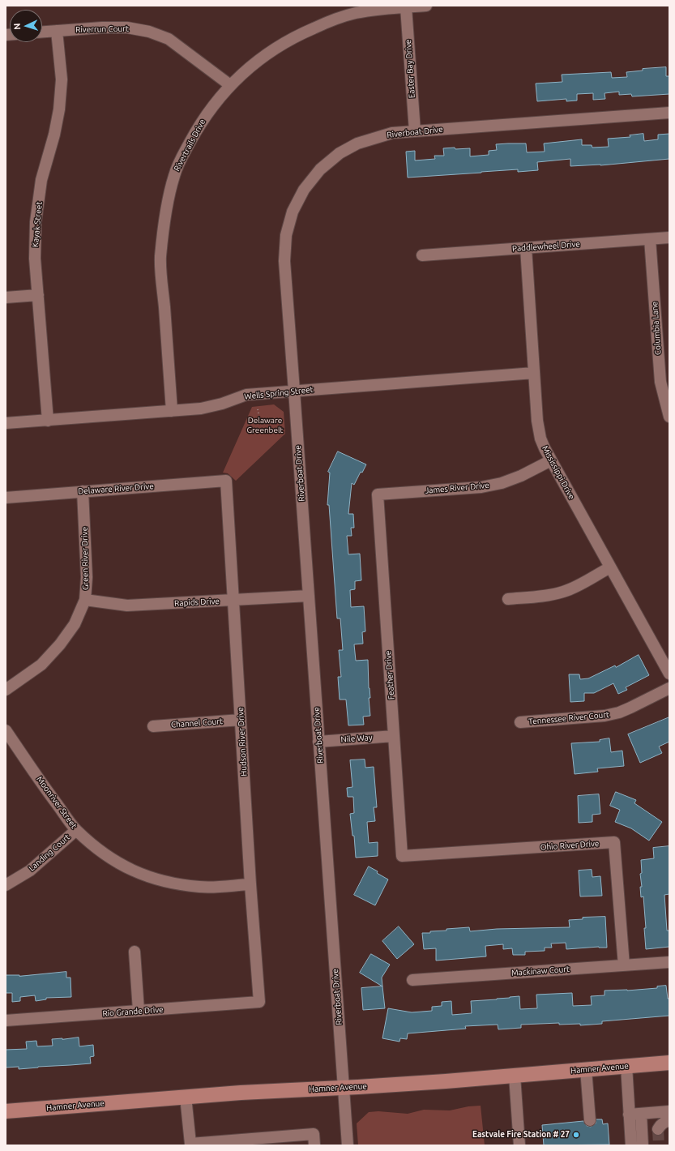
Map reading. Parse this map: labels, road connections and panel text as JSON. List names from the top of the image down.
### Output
{
  "streets": {
    "main road": ["Hamner Avenue"],
    "street": [
      "Riverrun Court",
      "Easter Bay Drive",
      "Riverboat Drive",
      "Rivertrails Drive",
      "Kayak Street",
      "Paddlewheel Drive",
      "Columbia Lane",
      "Wells Spring Street",
      "Mississippi Drive",
      "James River Drive",
      "Delaware River Drive",
      "Green River Drive",
      "Rapids Drive",
      "Feather Drive",
      "Tennessee River Court",
      "Channel Court",
      "Nile Way",
      "Hudson River Drive",
      "Moonriver Street",
      "Ohio River Drive",
      "Landing Court",
      "Mackinaw Court",
      "Rio Grande Drive"
    ]
  },
  "crossings": [
    ["Riverrun Court", "Rivertrails Drive"],
    ["Riverrun Court", "Kayak Street"],
    ["Easter Bay Drive", "Riverboat Drive"],
    ["Easter Bay Drive", "Rivertrails Drive"],
    ["Riverboat Drive", "Wells Spring Street"],
    ["Riverboat Drive", "Rapids Drive"],
    ["Riverboat Drive", "Nile Way"],
    ["Riverboat Drive", "Hamner Avenue"],
    ["Rivertrails Drive", "Wells Spring Street"],
    ["Kayak Street", "Wells Spring Street"],
    ["Paddlewheel Drive", "Columbia Lane"],
    ["Paddlewheel Drive", "Mississippi Drive"],
    ["Wells Spring Street", "Mississippi Drive"],
    ["Mississippi Drive", "James River Drive"],
    ["James River Drive", "Feather Drive"],
    ["Delaware River Drive", "Green River Drive"],
    ["Delaware River Drive", "Hudson River Drive"],
    ["Green River Drive", "Rapids Drive"],
    ["Rapids Drive", "Hudson River Drive"],
    ["Feather Drive", "Nile Way"],
    ["Feather Drive", "Ohio River Drive"],
    ["Channel Court", "Hudson River Drive"],
    ["Hudson River Drive", "Moonriver Street"],
    ["Hudson River Drive", "Rio Grande Drive"],
    ["Moonriver Street", "Landing Court"],
    ["Ohio River Drive", "Mackinaw Court"]
  ],
  "parks": ["Delaware Greenbelt"],
  "places": ["Eastvale Fire Station # 27"],
  "north": "left"
}
